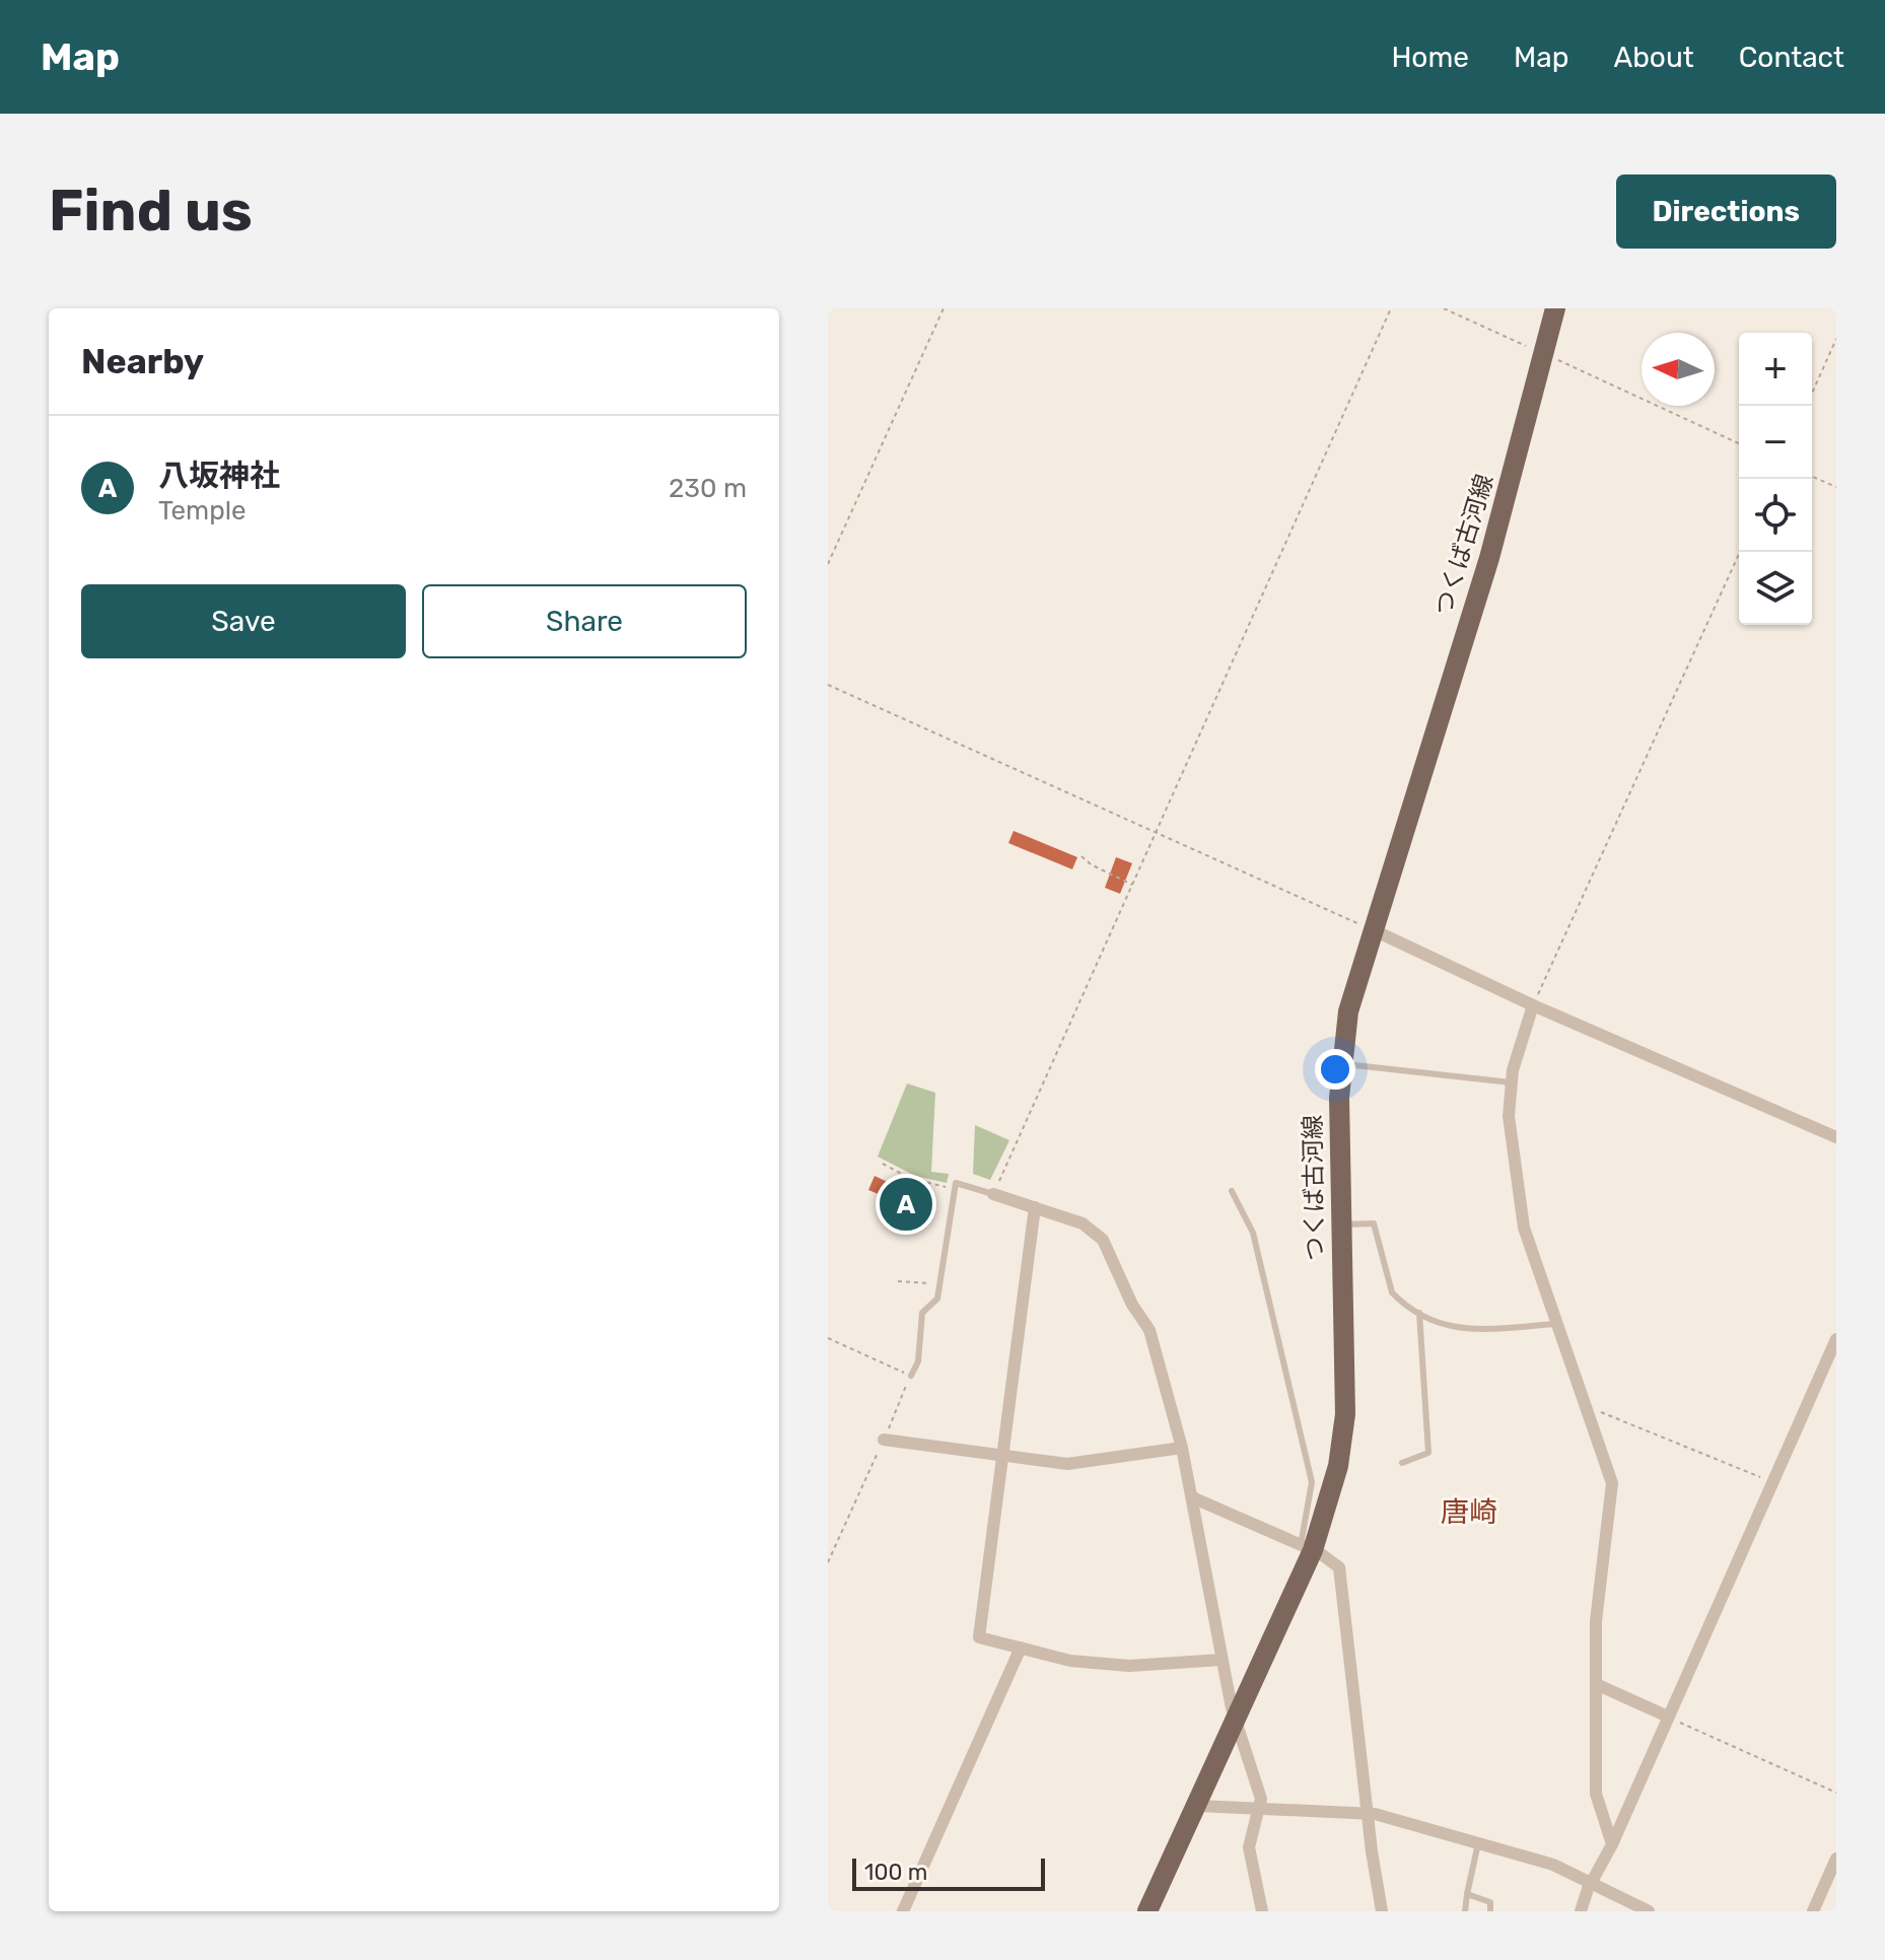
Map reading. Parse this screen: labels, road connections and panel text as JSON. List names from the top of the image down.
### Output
{
  "streets": {
    "main road": ["つくば古河線"]
  },
  "districts": ["唐崎"],
  "scale_bar": "100 m",
  "north": "left",
  "page": {
    "header": "Map",
    "nav": [
      "Home",
      "Map",
      "About",
      "Contact"
    ],
    "buttons": [
      "Directions",
      ["Save", "Share"]
    ],
    "title": "Find us",
    "heading": "Nearby",
    "map_buttons": ["+", "−"],
    "list": [
      {
        "mark": "A",
        "name": "八坂神社",
        "note": "Temple",
        "value": "230 m"
      }
    ],
    "pins": "A",
    "scale": "100 m"
  }
}
